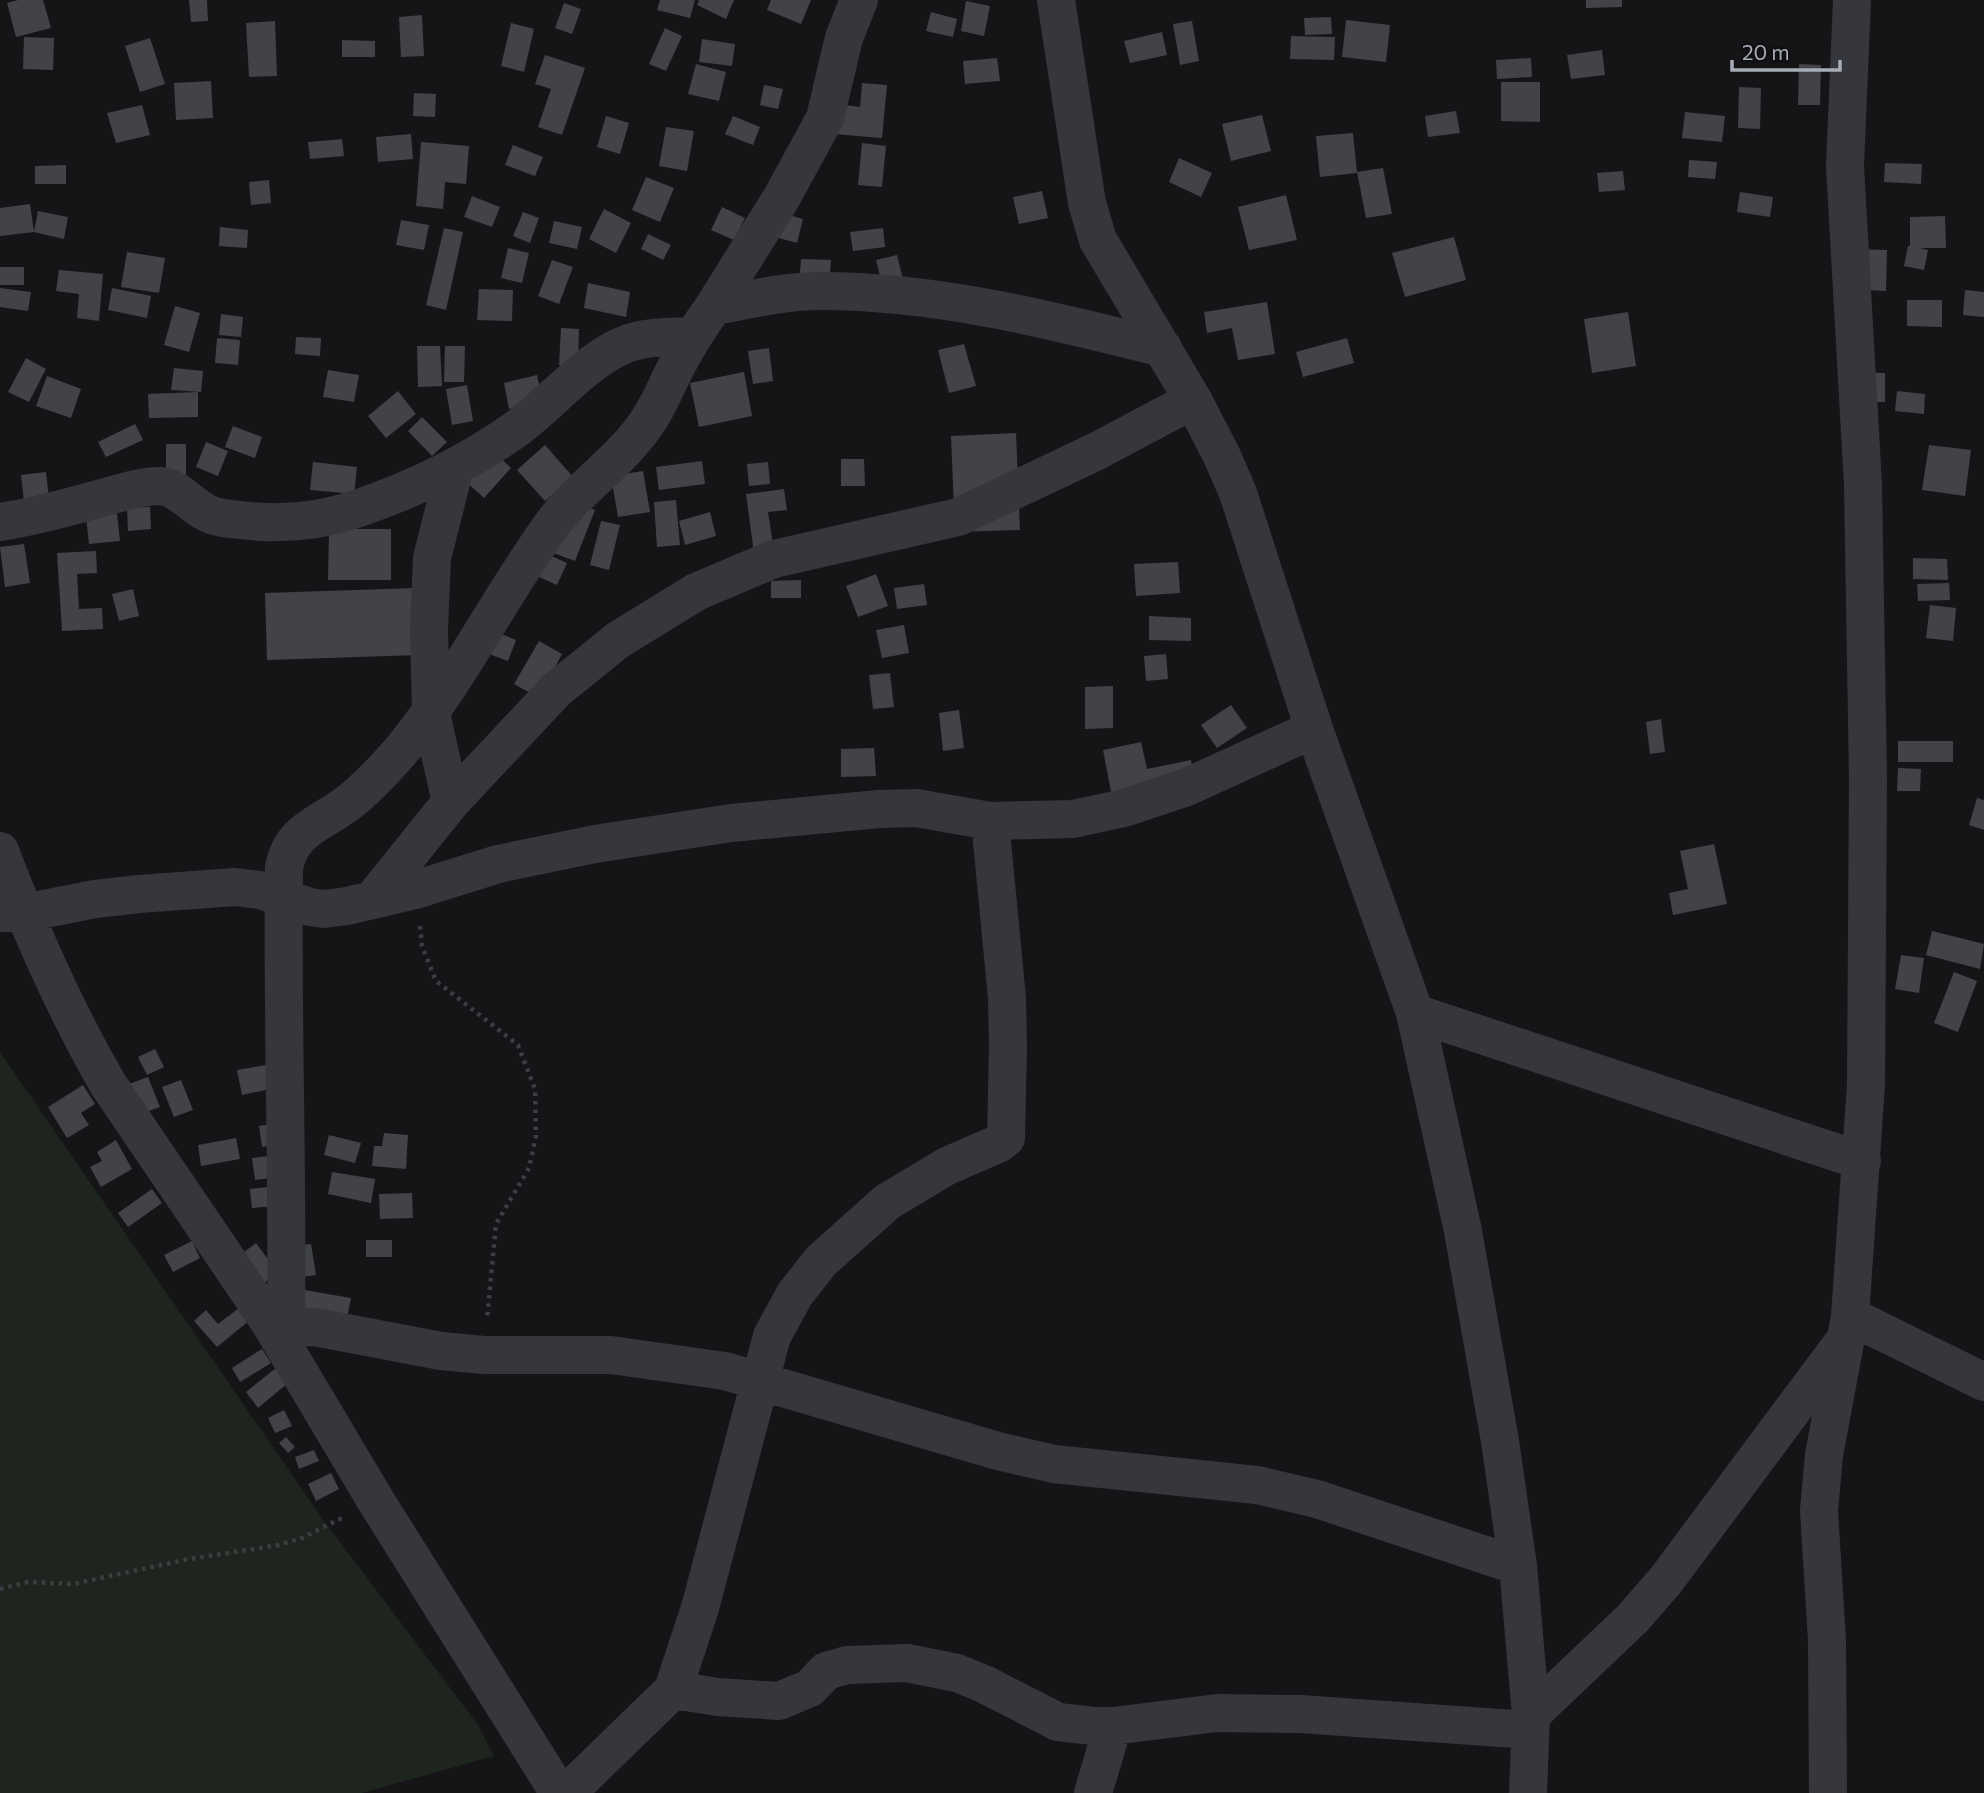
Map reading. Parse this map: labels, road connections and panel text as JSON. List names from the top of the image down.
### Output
{
  "scale_bar": "20 m"
}
